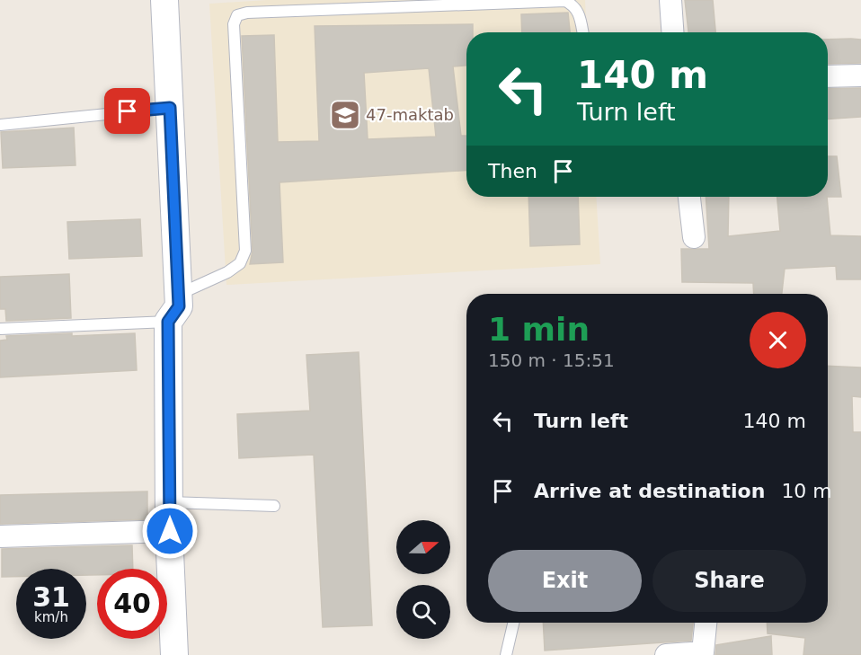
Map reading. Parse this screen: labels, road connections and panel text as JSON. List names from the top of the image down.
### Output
{
  "places": {
    "school or university": ["47-maktab"]
  },
  "north": "right",
  "page": {
    "turn": ["140 m", "Turn left"],
    "then": "Then",
    "heading": ["1 min", "150 m · 15:51"],
    "list": [
      {
        "name": "Turn left",
        "value": "140 m"
      },
      {
        "name": "Arrive at destination",
        "value": "10 m"
      }
    ],
    "buttons": ["Exit", "Share"],
    "speed": "31 km/h",
    "limit": "40"
  }
}
